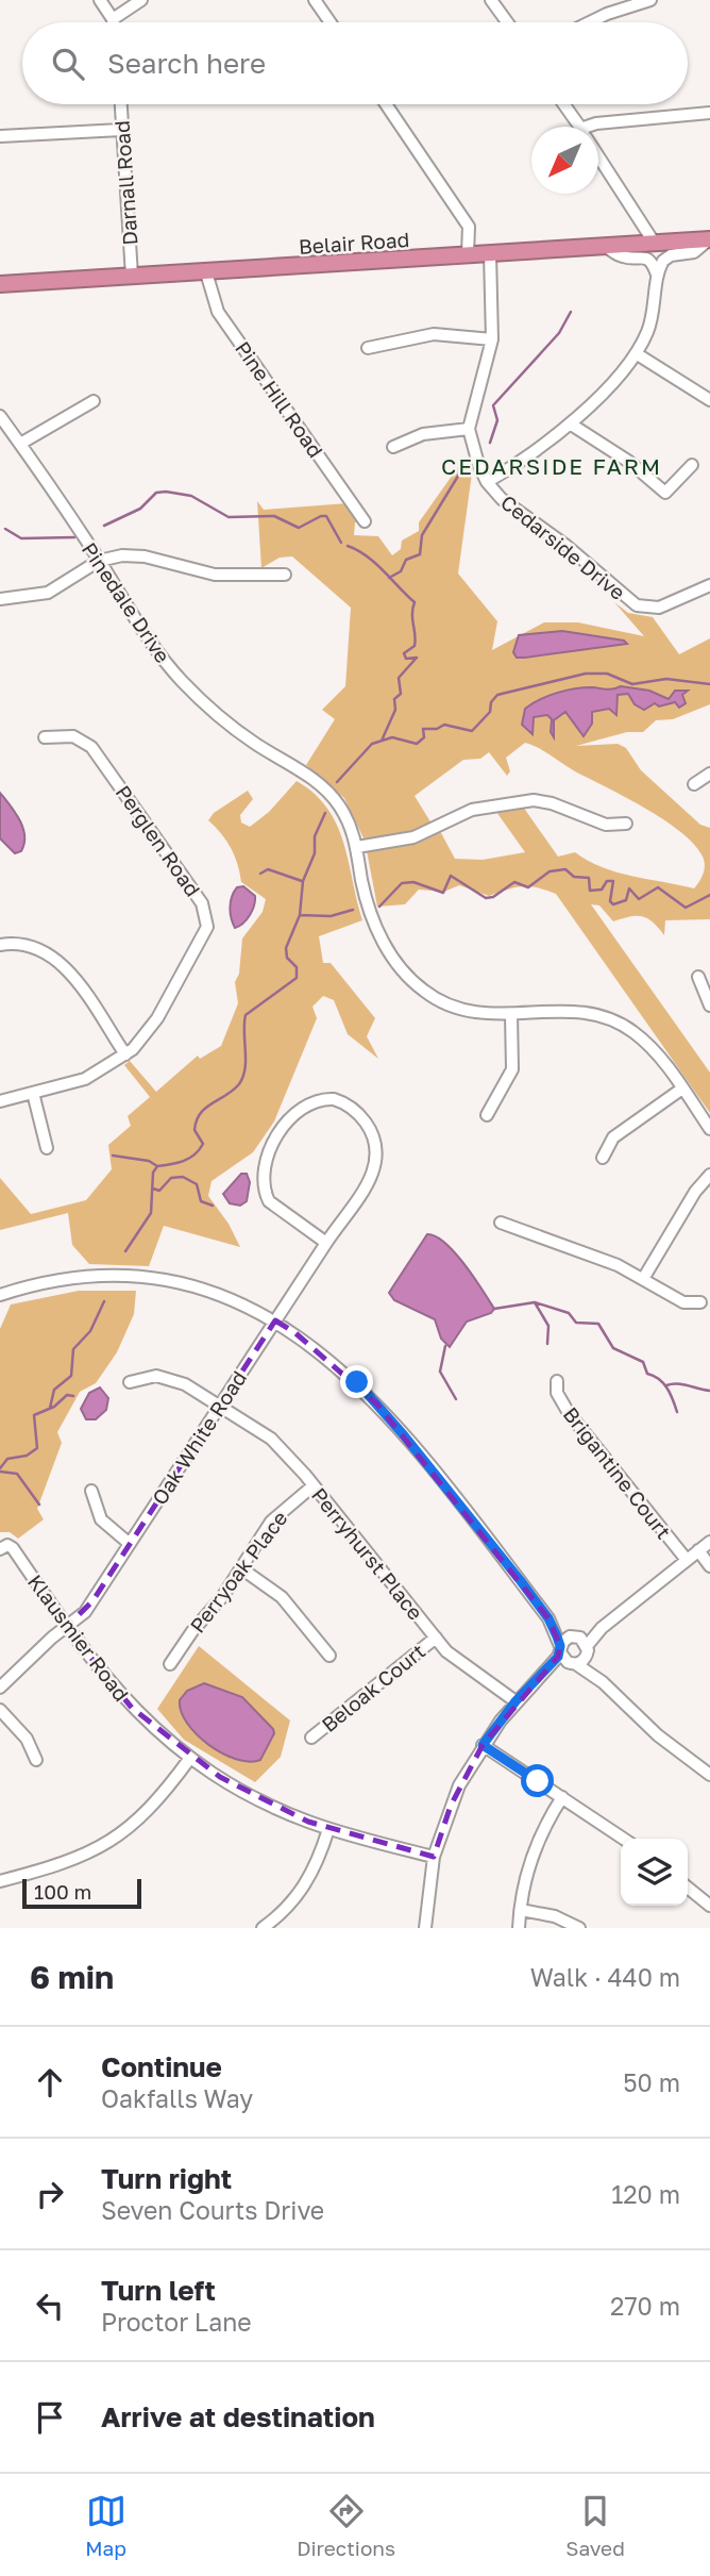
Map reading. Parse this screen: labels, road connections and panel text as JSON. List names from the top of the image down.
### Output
{
  "streets": {
    "highway": ["Belair Road"],
    "street": [
      "Darnall Road",
      "Pine Hill Road",
      "Cedarside Drive",
      "Pinedale Drive",
      "Perglen Road",
      "Oak White Road",
      "Brigantine Court",
      "Perryhurst Place",
      "Perryoak Place",
      "Klausmier Road",
      "Beloak Court"
    ]
  },
  "crossings": [
    ["Darnall Road", "Belair Road"],
    ["Belair Road", "Pine Hill Road"],
    ["Belair Road", "Cedarside Drive"],
    ["Oak White Road", "Perryhurst Place"],
    ["Oak White Road", "Klausmier Road"],
    ["Perryhurst Place", "Perryoak Place"],
    ["Perryhurst Place", "Beloak Court"]
  ],
  "districts": ["CEDARSIDE FARM"],
  "scale_bar": "100 m",
  "north": "bottom left",
  "page": {
    "search": "Search here",
    "scale": "100 m",
    "heading": ["6 min", "Walk · 440 m"],
    "list": [
      ["Continue", "Oakfalls Way", "50 m"],
      ["Turn right", "Seven Courts Drive", "120 m"],
      ["Turn left", "Proctor Lane", "270 m"],
      "Arrive at destination"
    ],
    "nav": ["Map", "Directions", "Saved"]
  }
}
